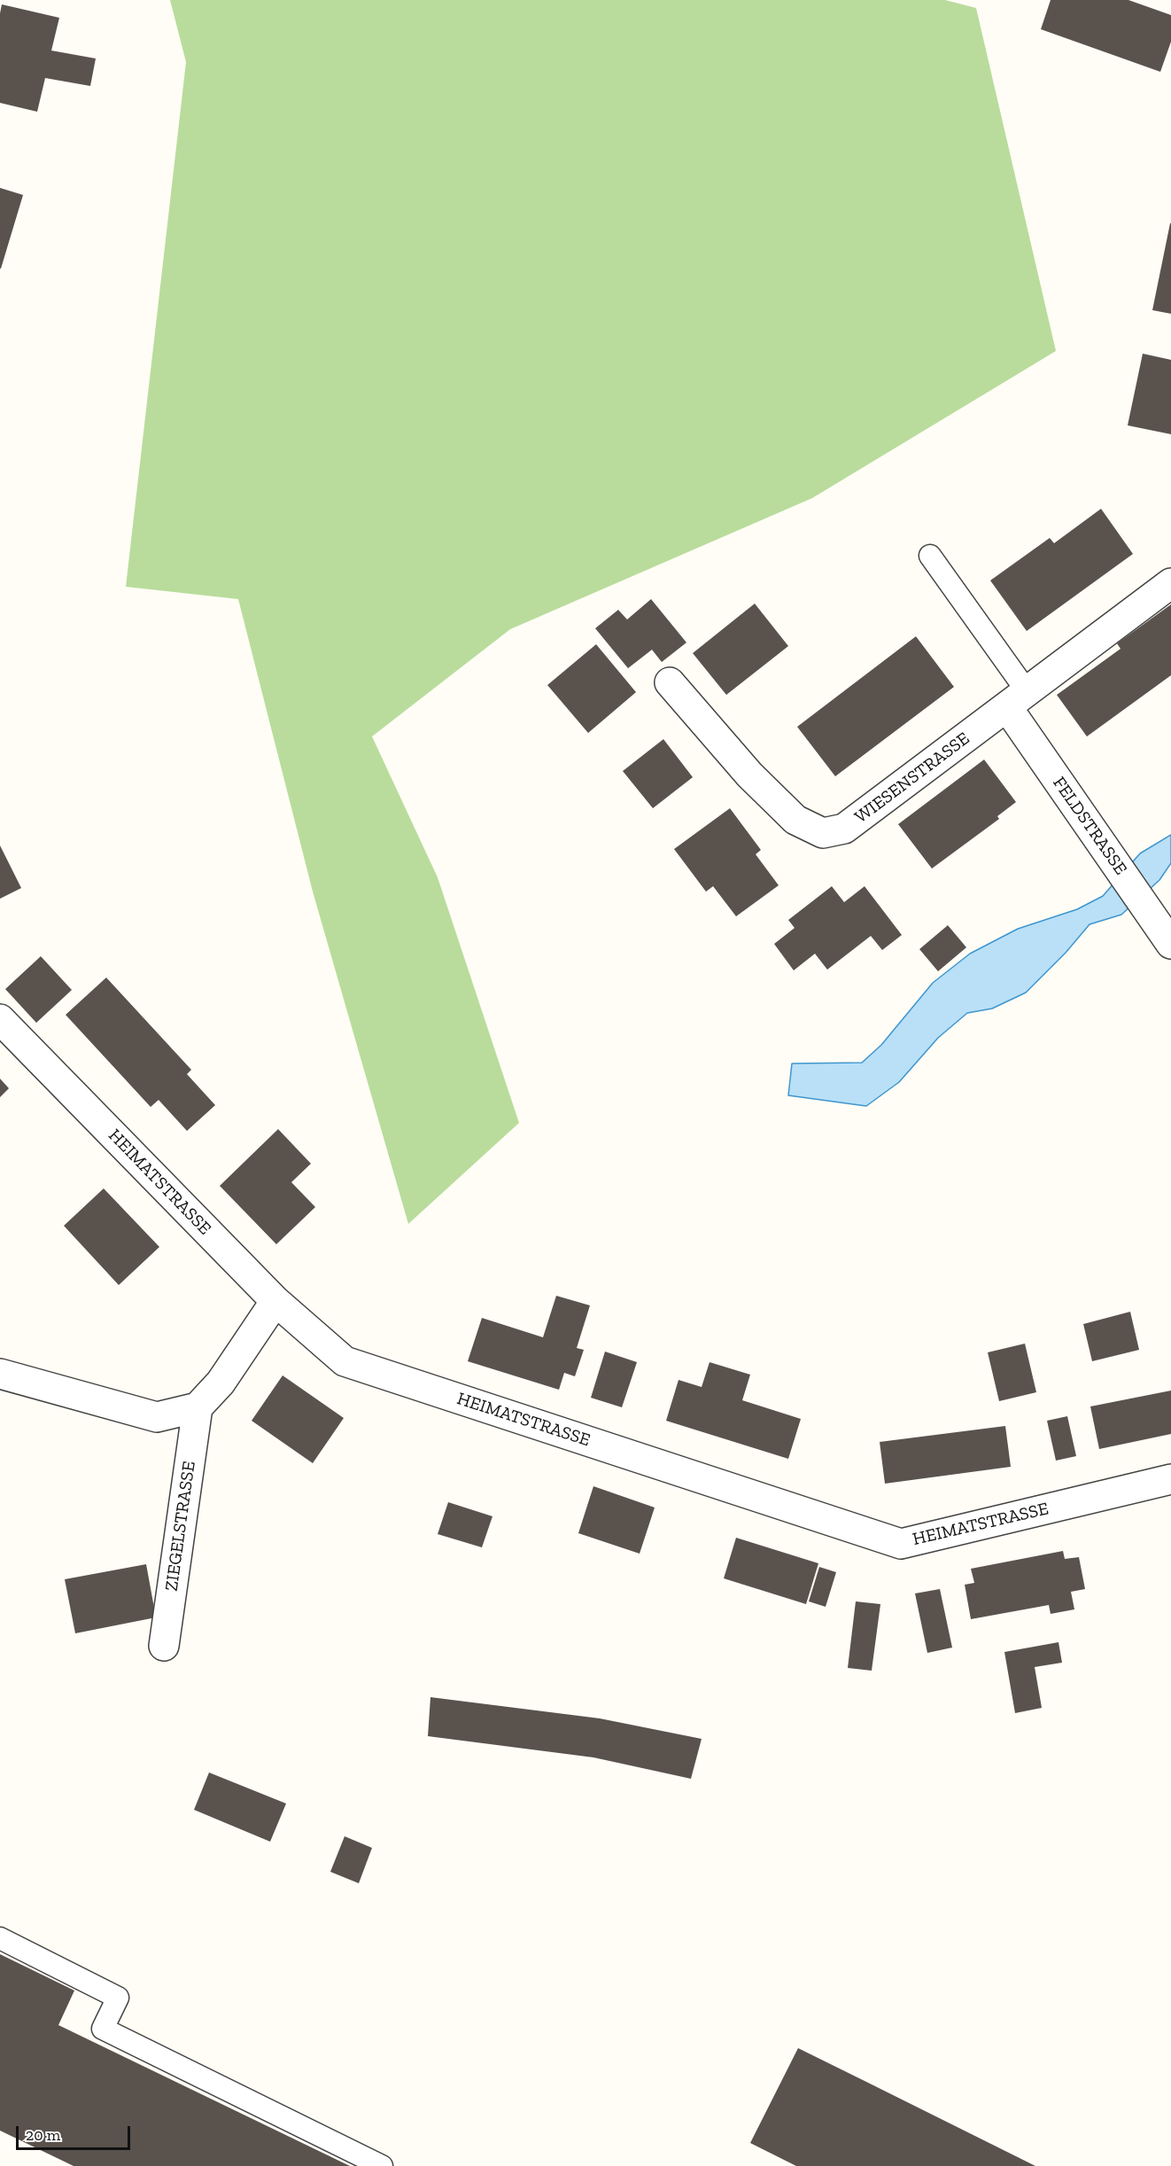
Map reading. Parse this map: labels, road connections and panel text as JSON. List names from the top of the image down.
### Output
{
  "streets": {
    "street": [
      "WIESENSTRASSE",
      "FELDSTRASSE",
      "HEIMATSTRASSE",
      "ZIEGELSTRASSE"
    ]
  },
  "crossings": [
    ["WIESENSTRASSE", "FELDSTRASSE"]
  ],
  "scale_bar": "20 m"
}
